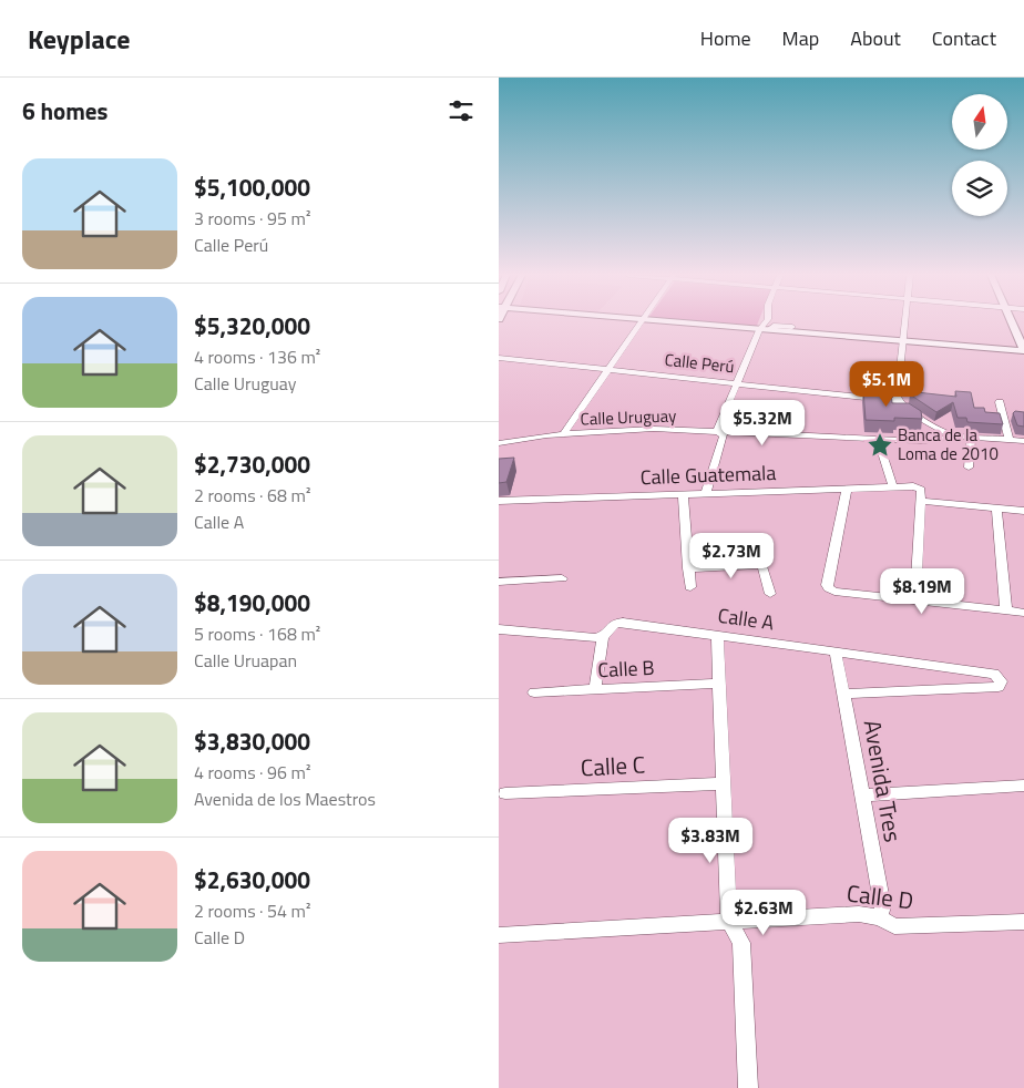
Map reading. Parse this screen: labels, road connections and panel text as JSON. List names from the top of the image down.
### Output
{
  "streets": {
    "street": [
      "Calle Perú",
      "Calle Uruguay",
      "Calle Guatemala",
      "Calle A",
      "Calle B",
      "Calle C",
      "Avenida Tres",
      "Calle D"
    ]
  },
  "crossings": [
    ["Calle A", "Avenida Tres"],
    ["Avenida Tres", "Calle D"]
  ],
  "places": {
    "place": ["Banca de la Loma de 2010"]
  },
  "north": "top",
  "page": {
    "header": "Keyplace",
    "nav": [
      "Home",
      "Map",
      "About",
      "Contact"
    ],
    "heading": "6 homes",
    "list": [
      {
        "name": "$5,100,000",
        "note": "3 rooms · 95 m² · Calle Perú"
      },
      {
        "name": "$5,320,000",
        "note": "4 rooms · 136 m² · Calle Uruguay"
      },
      {
        "name": "$2,730,000",
        "note": "2 rooms · 68 m² · Calle A"
      },
      {
        "name": "$8,190,000",
        "note": "5 rooms · 168 m² · Calle Uruapan"
      },
      {
        "name": "$3,830,000",
        "note": "4 rooms · 96 m² · Avenida de los Maestros"
      },
      {
        "name": "$2,630,000",
        "note": "2 rooms · 54 m² · Calle D"
      }
    ],
    "price": [
      "$5.1M",
      "$5.32M",
      "$2.73M",
      "$8.19M",
      "$3.83M",
      "$2.63M"
    ]
  }
}
